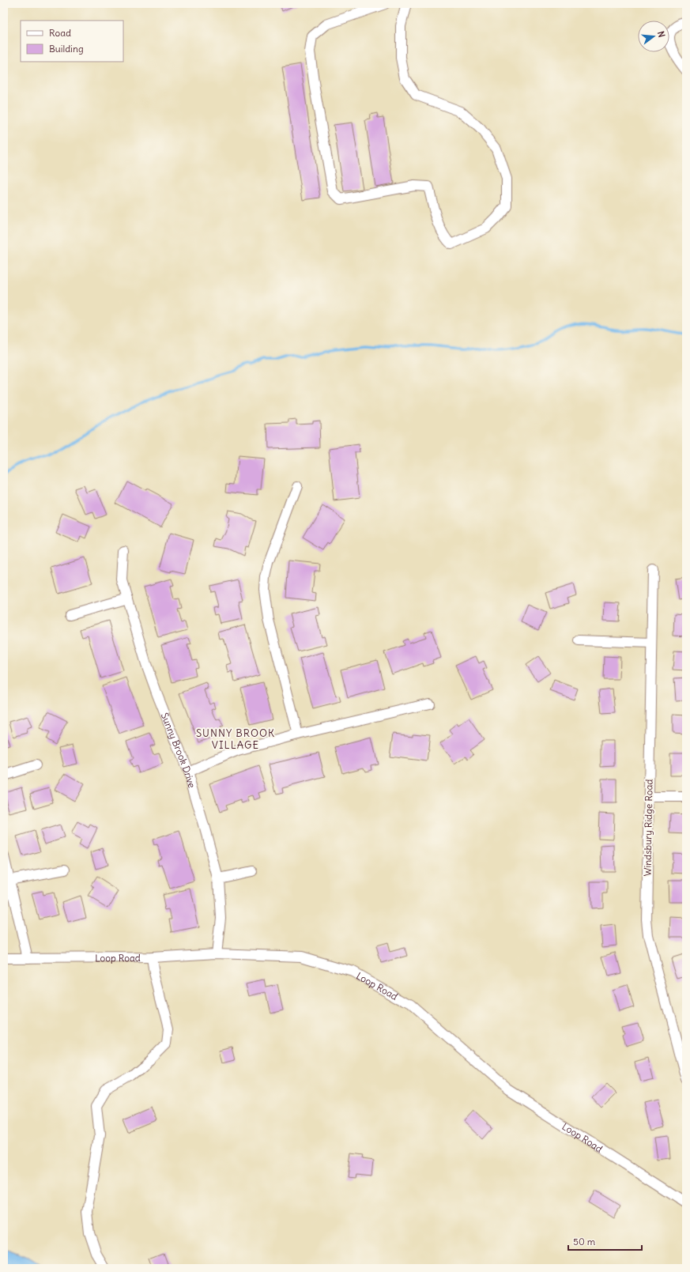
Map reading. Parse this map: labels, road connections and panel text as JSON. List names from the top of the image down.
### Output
{
  "streets": {
    "street": ["Sunny Brook Drive", "Windsbury Ridge Road", "Loop Road"]
  },
  "crossings": [
    ["Sunny Brook Drive", "Loop Road"]
  ],
  "districts": ["SUNNY BROOK VILLAGE"],
  "legend": ["Road", "Building"],
  "scale_bar": "50 m",
  "north": "right"
}
